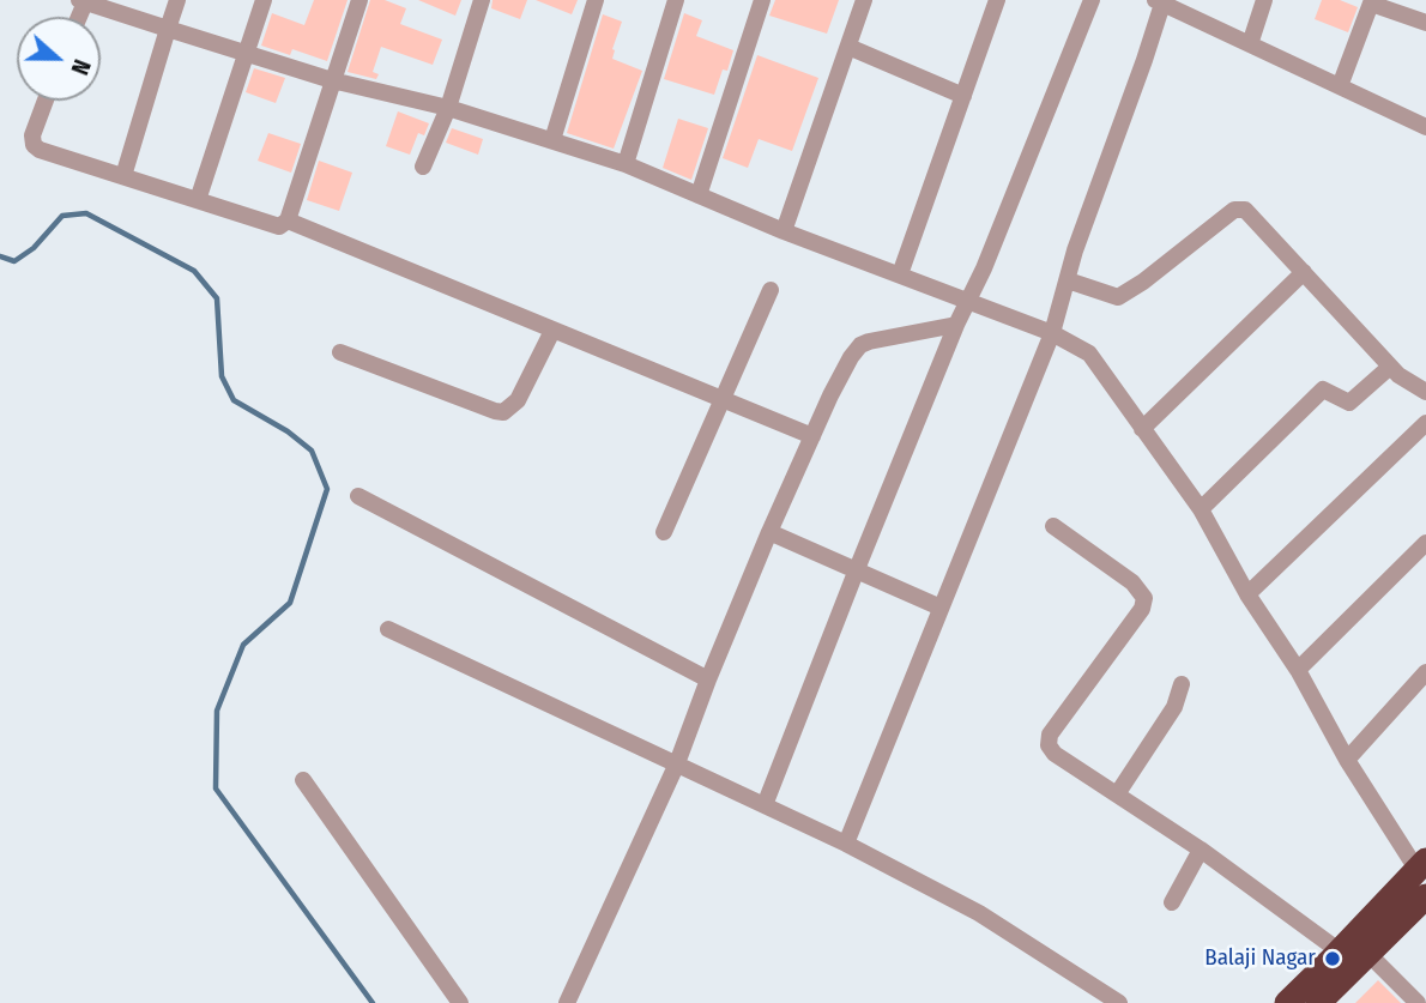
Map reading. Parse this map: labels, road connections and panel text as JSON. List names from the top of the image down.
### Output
{
  "places": ["Balaji Nagar"],
  "north": "right"
}
